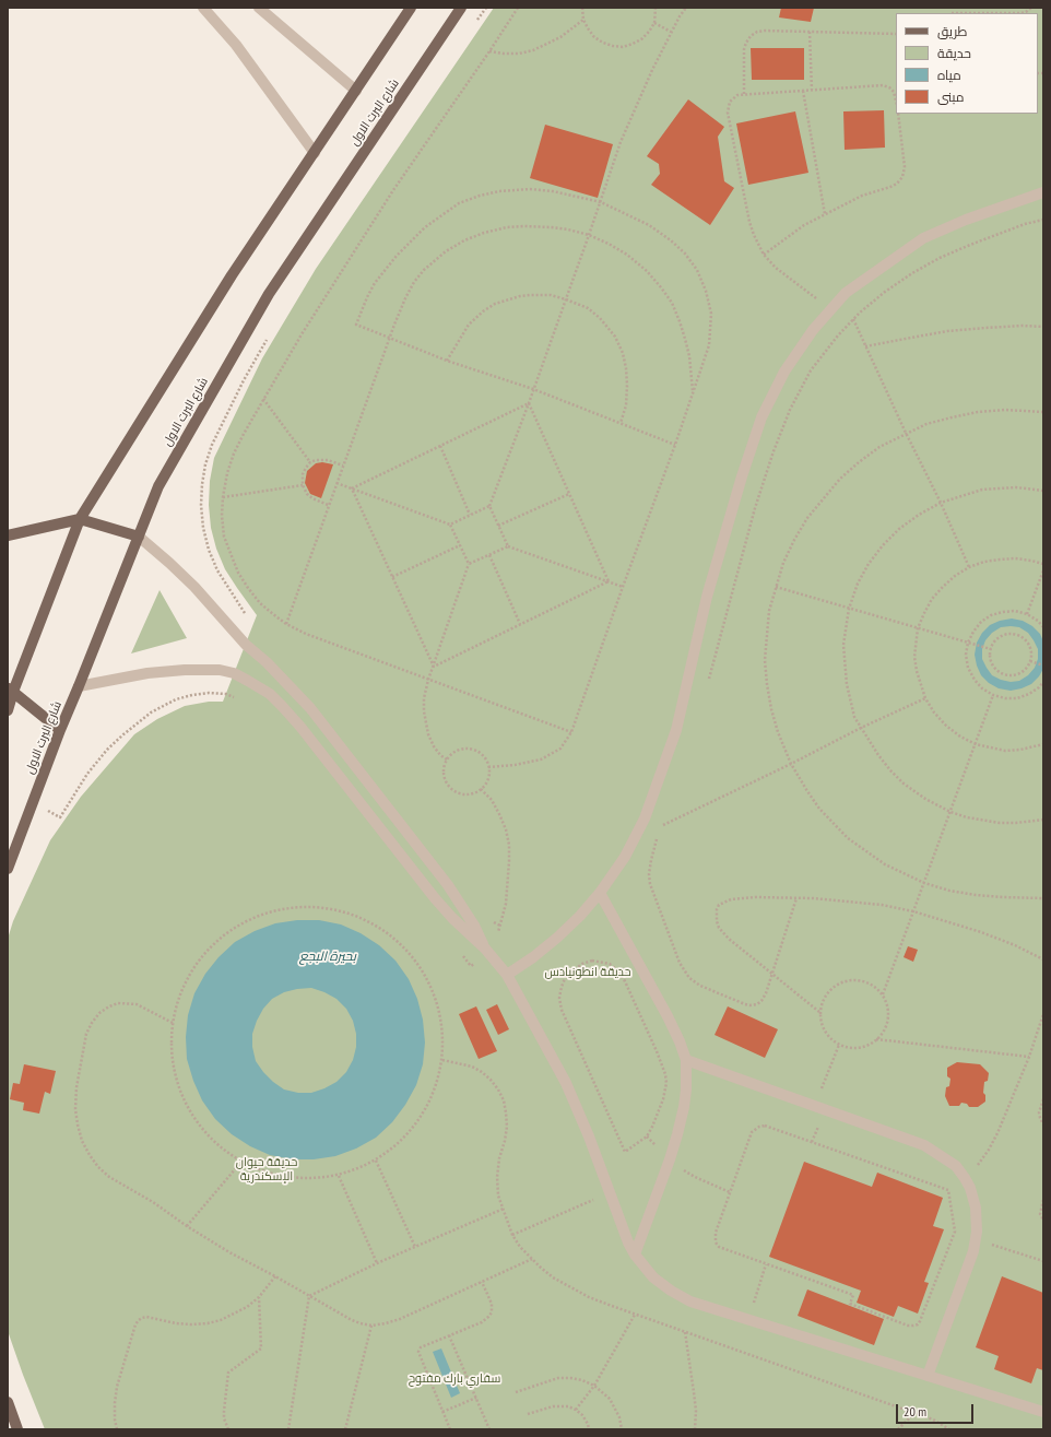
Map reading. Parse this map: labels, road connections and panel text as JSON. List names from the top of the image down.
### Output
{
  "streets": {
    "main road": ["شارع البرت الاول"]
  },
  "water": ["بحيرة البجع"],
  "parks": ["حديقة انطونيادس", "حديقة حيوان الإسكندرية", "سفاري بارك مفتوح"],
  "legend": [
    "طريق",
    "حديقة",
    "مياه",
    "مبنى"
  ],
  "scale_bar": "20 m"
}
